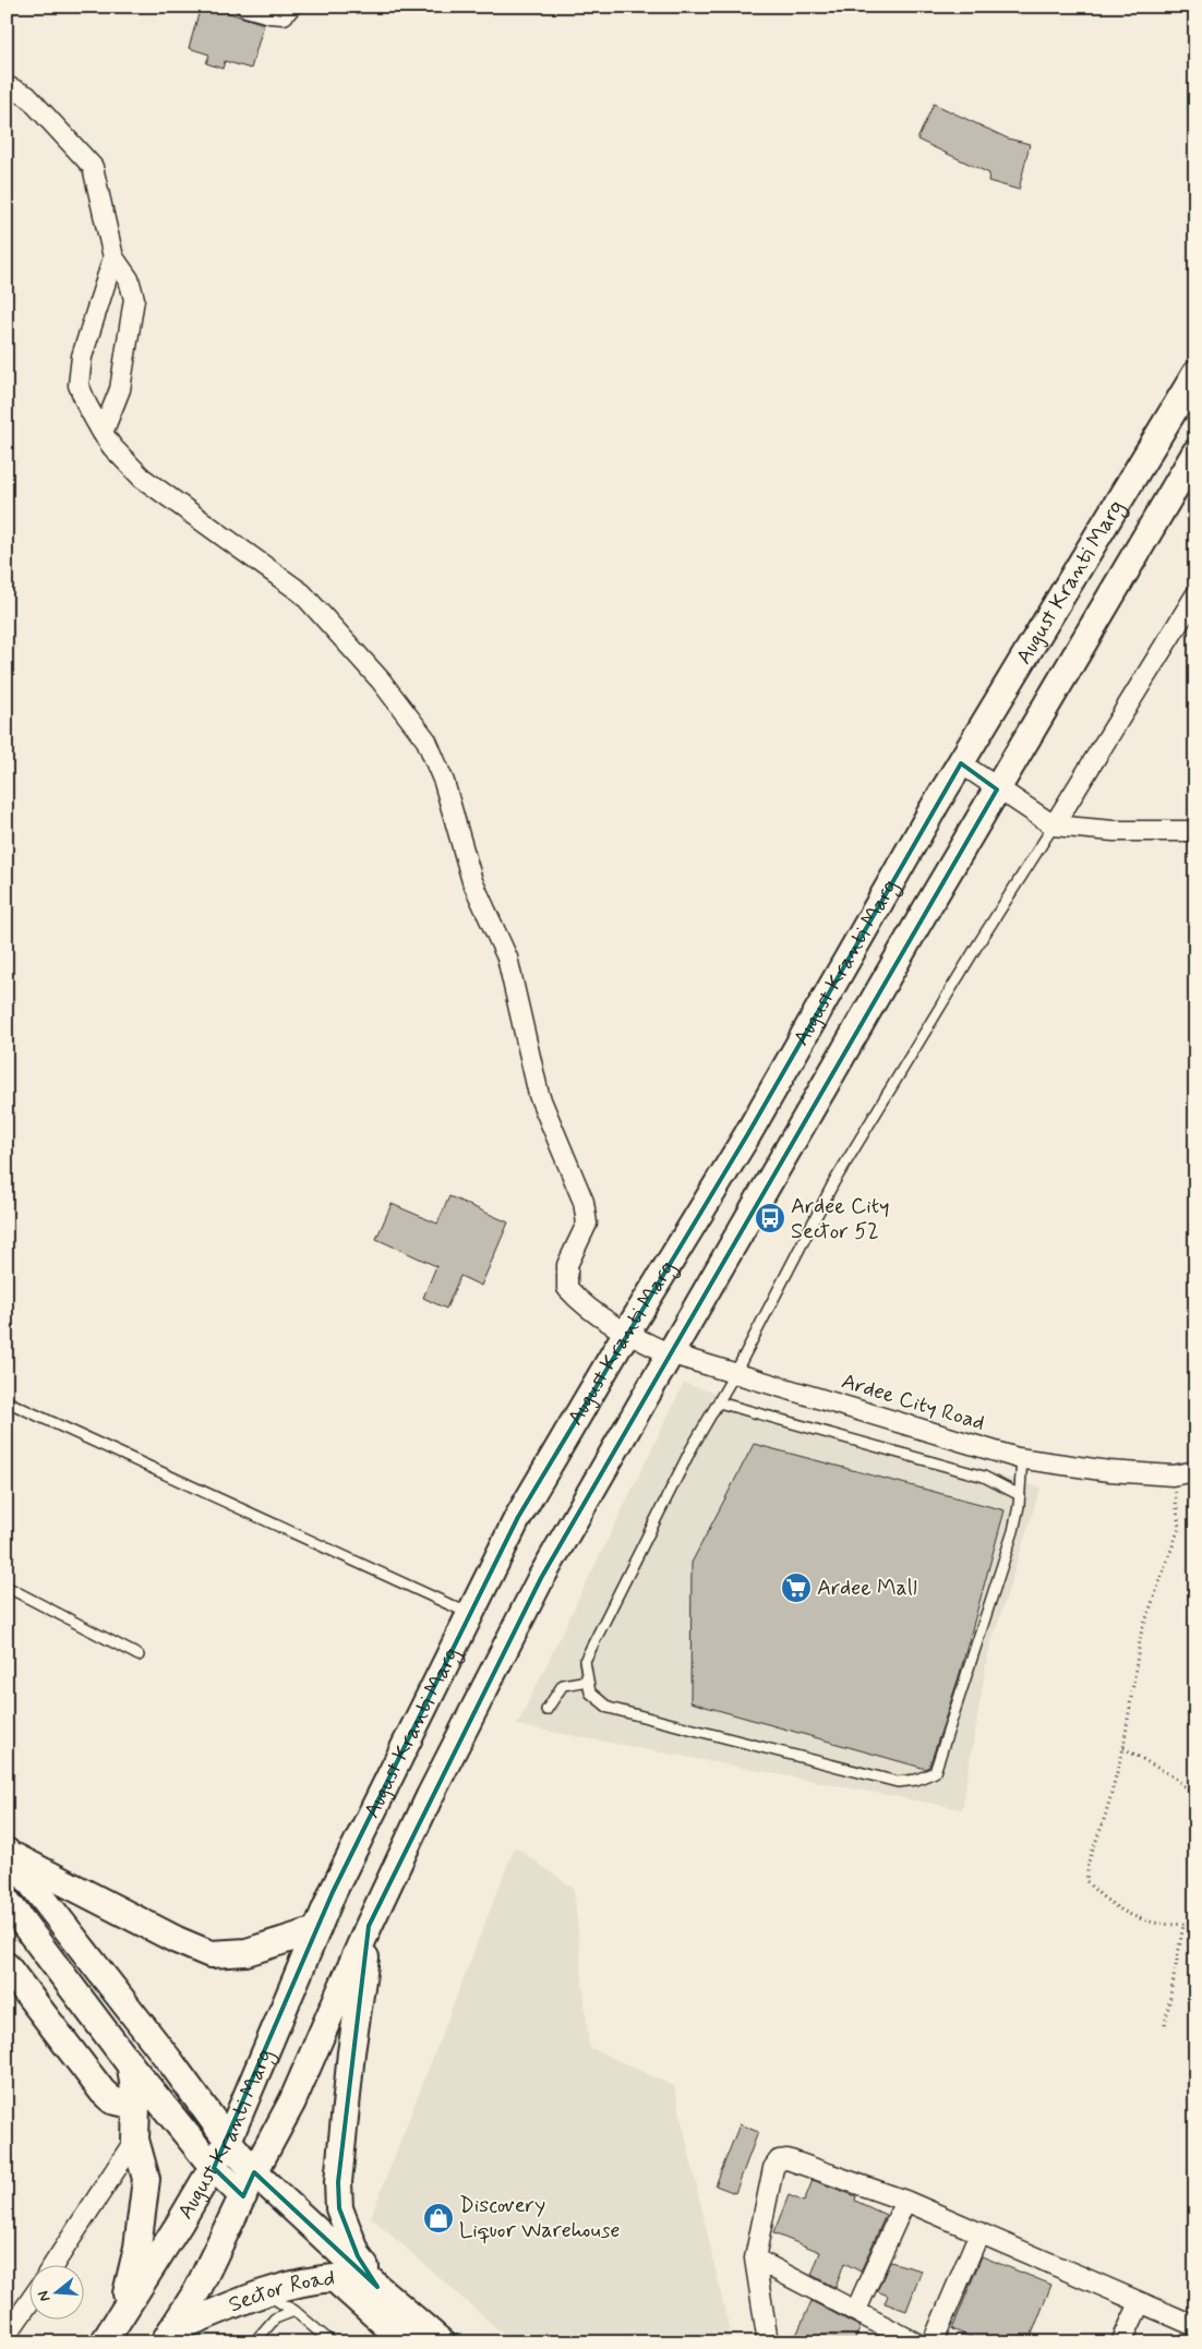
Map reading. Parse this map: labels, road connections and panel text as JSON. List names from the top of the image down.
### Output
{
  "streets": {
    "main road": ["August Kranti Marg", "Sector Road"],
    "street": ["Ardee City Road"]
  },
  "crossings": [
    ["August Kranti Marg", "Ardee City Road"],
    ["August Kranti Marg", "Sector Road"]
  ],
  "places": {
    "bus stop": ["Ardee City Sector 52"],
    "supermarket": ["Ardee Mall"],
    "shop": ["Discovery Liquor Warehouse"]
  },
  "north": "left"
}
